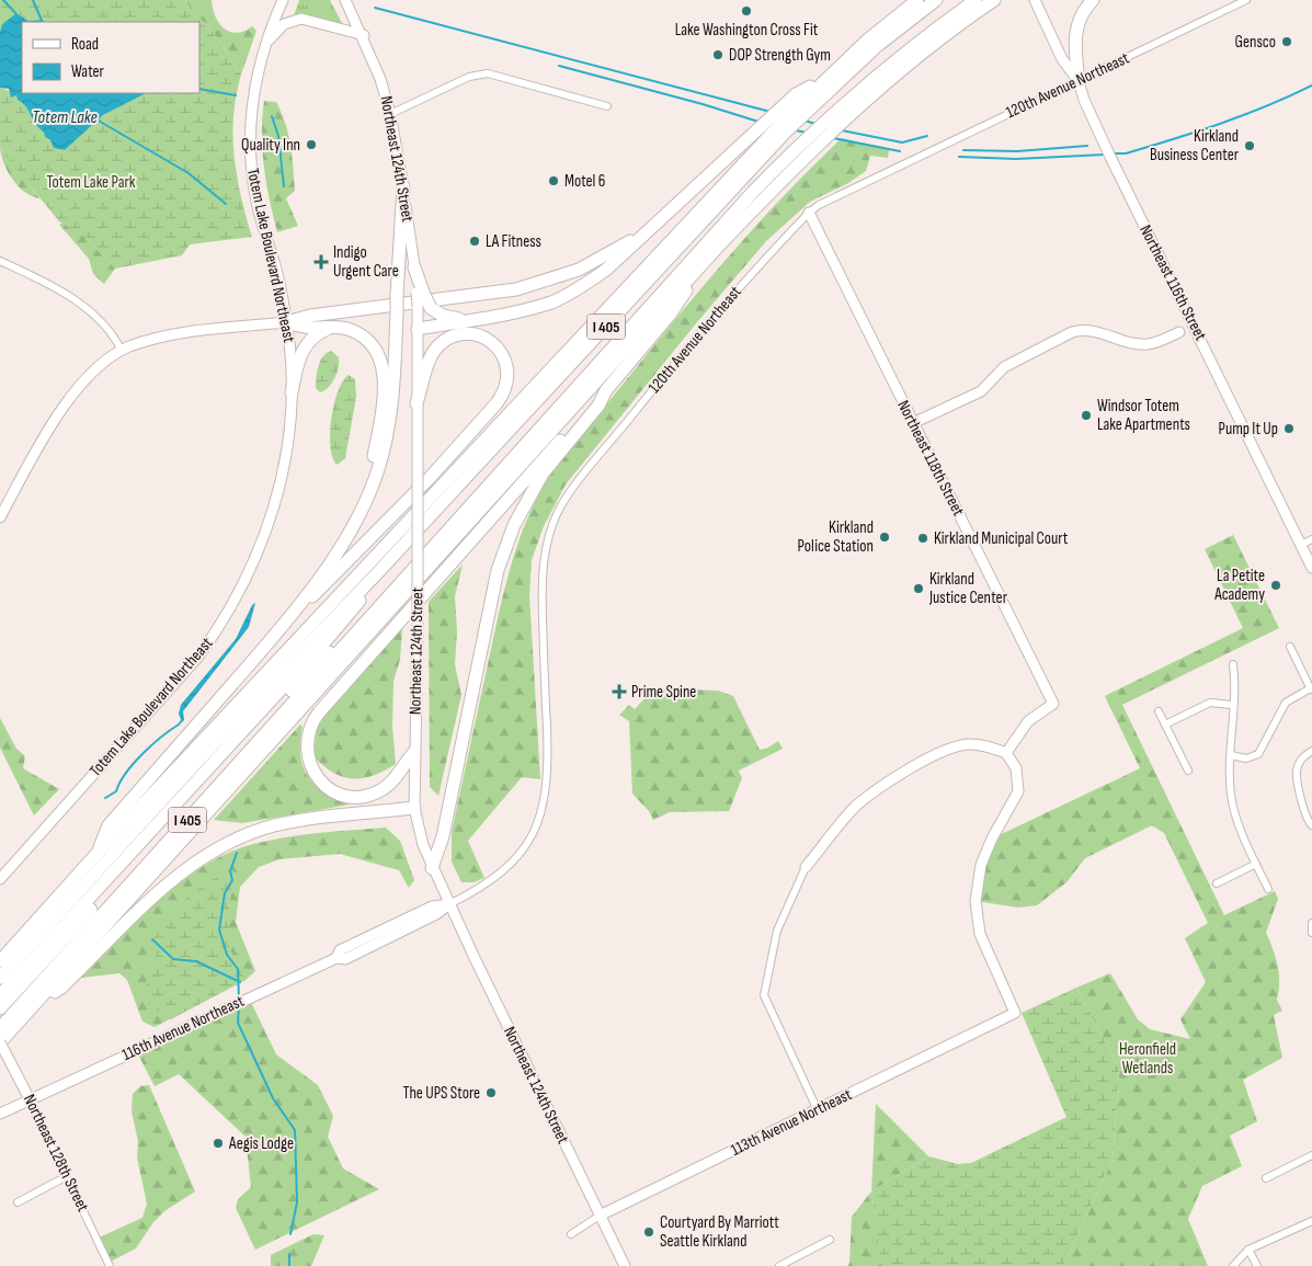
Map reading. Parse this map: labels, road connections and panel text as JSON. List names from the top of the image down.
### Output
{
  "streets": {
    "highway": ["I 405"],
    "street": [
      "120th Avenue Northeast",
      "Northeast 124th Street",
      "Totem Lake Boulevard Northeast",
      "Northeast 116th Street",
      "Northeast 118th Street",
      "116th Avenue Northeast",
      "113th Avenue Northeast",
      "Northeast 128th Street"
    ]
  },
  "crossings": [
    ["120th Avenue Northeast", "Northeast 124th Street"],
    ["120th Avenue Northeast", "Northeast 116th Street"],
    ["120th Avenue Northeast", "Northeast 118th Street"],
    ["120th Avenue Northeast", "116th Avenue Northeast"],
    ["Northeast 124th Street", "116th Avenue Northeast"],
    ["Northeast 124th Street", "113th Avenue Northeast"],
    ["I 405", "Northeast 128th Street"],
    ["Northeast 118th Street", "113th Avenue Northeast"],
    ["116th Avenue Northeast", "Northeast 128th Street"]
  ],
  "water": ["Totem Lake"],
  "parks": ["Totem Lake Park", "Heronfield Wetlands"],
  "places": {
    "other": [
      "Lake Washington Cross Fit",
      "Gensco",
      "DOP Strength Gym",
      "Quality Inn",
      "Kirkland Business Center",
      "Motel 6",
      "LA Fitness",
      "Windsor Totem Lake Apartments",
      "Pump It Up",
      "Kirkland Police Station",
      "Kirkland Municipal Court",
      "La Petite Academy",
      "Kirkland Justice Center",
      "The UPS Store",
      "Aegis Lodge",
      "Courtyard By Marriott Seattle Kirkland"
    ],
    "health": ["Indigo Urgent Care", "Prime Spine"]
  },
  "legend": ["Road", "Water"]
}
